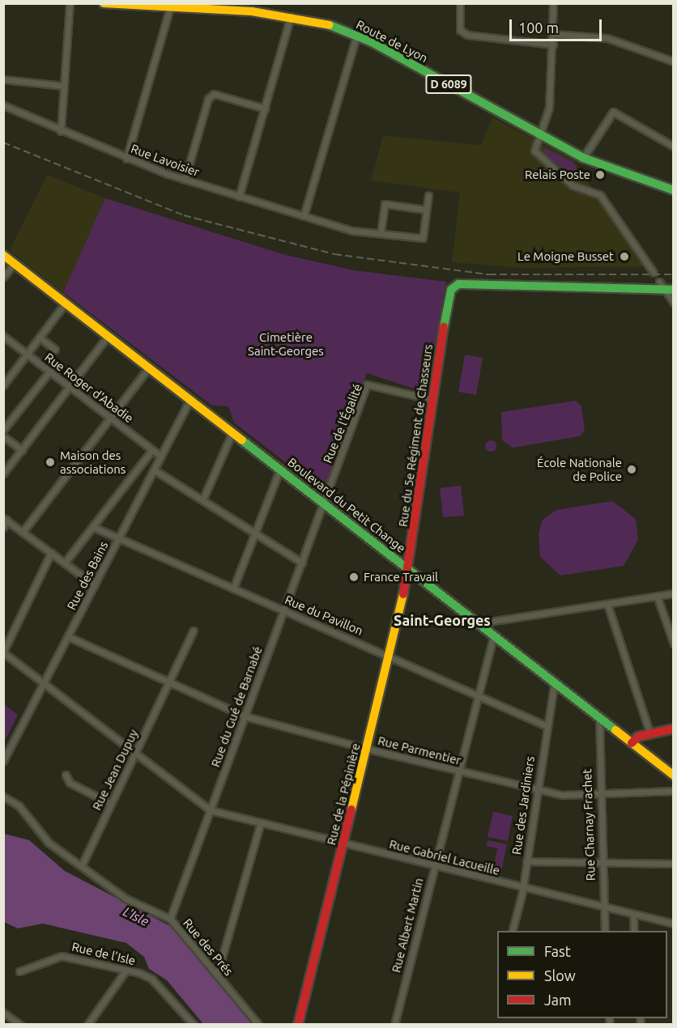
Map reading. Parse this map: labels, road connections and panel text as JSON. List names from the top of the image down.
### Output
{
  "streets": {
    "main road": [
      "Route de Lyon",
      "D 6089",
      "Rue du 5e Régiment de Chasseurs",
      "Boulevard du Petit Change",
      "Rue de la Pépinière"
    ],
    "street": [
      "Rue Lavoisier",
      "Rue Roger d'Abadie",
      "Rue de l'Égalité",
      "Rue des Bains",
      "Rue du Pavillon",
      "Rue du Gué de Barnabé",
      "Rue Parmentier",
      "Rue Jean Dupuy",
      "Rue des Jardiniers",
      "Rue Charnay Frachet",
      "Rue Gabriel Lacueille",
      "Rue Albert Martin",
      "Rue des Prés",
      "Rue de l'Isle"
    ]
  },
  "crossings": [
    ["Rue Roger d'Abadie", "Rue des Bains"],
    ["Rue de l'Égalité", "Rue du 5e Régiment de Chasseurs"],
    ["Rue de l'Égalité", "Boulevard du Petit Change"],
    ["Rue de l'Égalité", "Rue du Gué de Barnabé"],
    ["Rue du 5e Régiment de Chasseurs", "Boulevard du Petit Change"],
    ["Rue du 5e Régiment de Chasseurs", "Rue de la Pépinière"],
    ["Boulevard du Petit Change", "Rue des Bains"],
    ["Boulevard du Petit Change", "Rue du Gué de Barnabé"],
    ["Boulevard du Petit Change", "Rue de la Pépinière"],
    ["Boulevard du Petit Change", "Rue des Jardiniers"],
    ["Boulevard du Petit Change", "Rue Charnay Frachet"],
    ["Boulevard du Petit Change", "Rue Albert Martin"],
    ["Rue des Bains", "Rue du Pavillon"],
    ["Rue des Bains", "Rue Parmentier"],
    ["Rue du Pavillon", "Rue du Gué de Barnabé"],
    ["Rue du Pavillon", "Rue de la Pépinière"],
    ["Rue du Pavillon", "Rue des Jardiniers"],
    ["Rue du Pavillon", "Rue Albert Martin"],
    ["Rue du Gué de Barnabé", "Rue Parmentier"],
    ["Rue du Gué de Barnabé", "Rue Gabriel Lacueille"],
    ["Rue du Gué de Barnabé", "Rue des Prés"],
    ["Rue Parmentier", "Rue Jean Dupuy"],
    ["Rue Parmentier", "Rue de la Pépinière"],
    ["Rue Parmentier", "Rue des Jardiniers"],
    ["Rue Parmentier", "Rue Charnay Frachet"],
    ["Rue Parmentier", "Rue Albert Martin"],
    ["Rue Jean Dupuy", "Rue des Prés"],
    ["Rue de la Pépinière", "Rue Gabriel Lacueille"],
    ["Rue des Jardiniers", "Rue Gabriel Lacueille"],
    ["Rue Charnay Frachet", "Rue Gabriel Lacueille"],
    ["Rue Gabriel Lacueille", "Rue Albert Martin"]
  ],
  "districts": ["Saint-Georges"],
  "water": ["L'Isle"],
  "parks": ["Cimetière Saint-Georges"],
  "places": [
    "Relais Poste",
    "Le Moigne Busset",
    "Maison des associations",
    "École Nationale de Police",
    "France Travail"
  ],
  "legend": ["Fast", "Slow", "Jam"],
  "scale_bar": "100 m"
}
